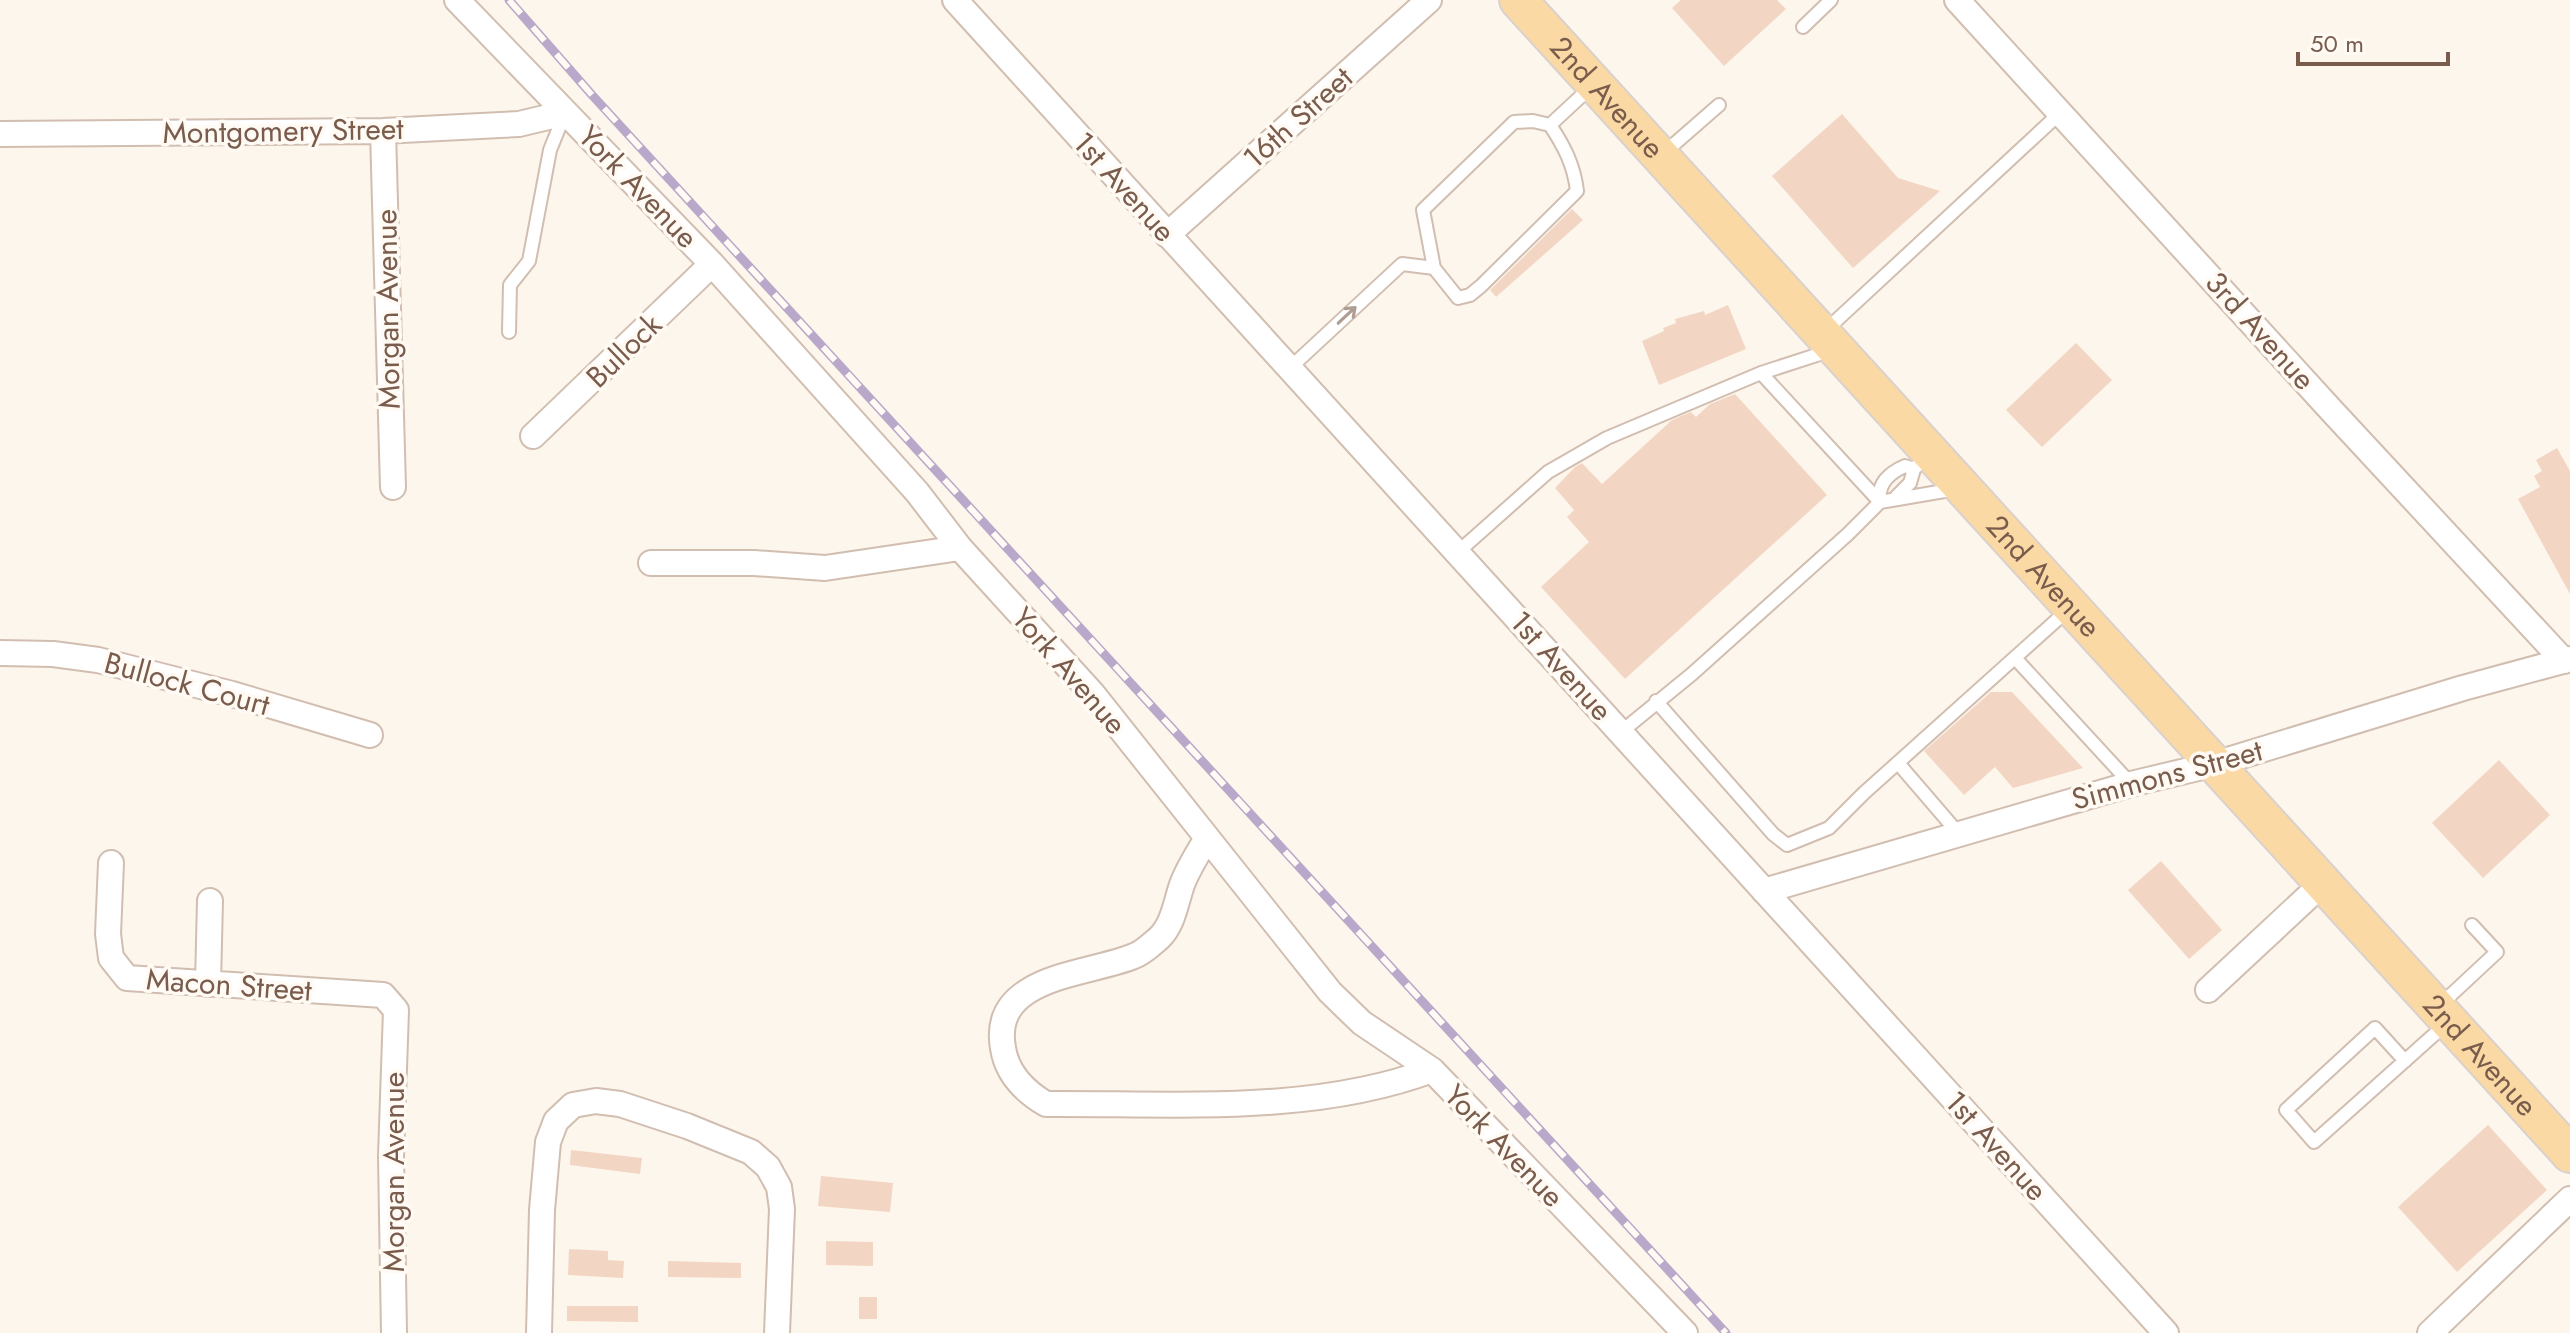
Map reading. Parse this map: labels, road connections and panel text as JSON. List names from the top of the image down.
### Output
{
  "streets": {
    "main road": ["2nd Avenue"],
    "street": [
      "16th Street",
      "Montgomery Street",
      "York Avenue",
      "1st Avenue",
      "Morgan Avenue",
      "3rd Avenue",
      "Bullock",
      "Bullock Court",
      "Simmons Street",
      "Macon Street"
    ]
  },
  "crossings": [
    ["2nd Avenue", "Simmons Street"],
    ["16th Street", "1st Avenue"],
    ["Montgomery Street", "York Avenue"],
    ["Montgomery Street", "Morgan Avenue"],
    ["York Avenue", "Bullock"],
    ["1st Avenue", "Simmons Street"],
    ["Morgan Avenue", "Macon Street"],
    ["3rd Avenue", "Simmons Street"]
  ],
  "scale_bar": "50 m"
}
